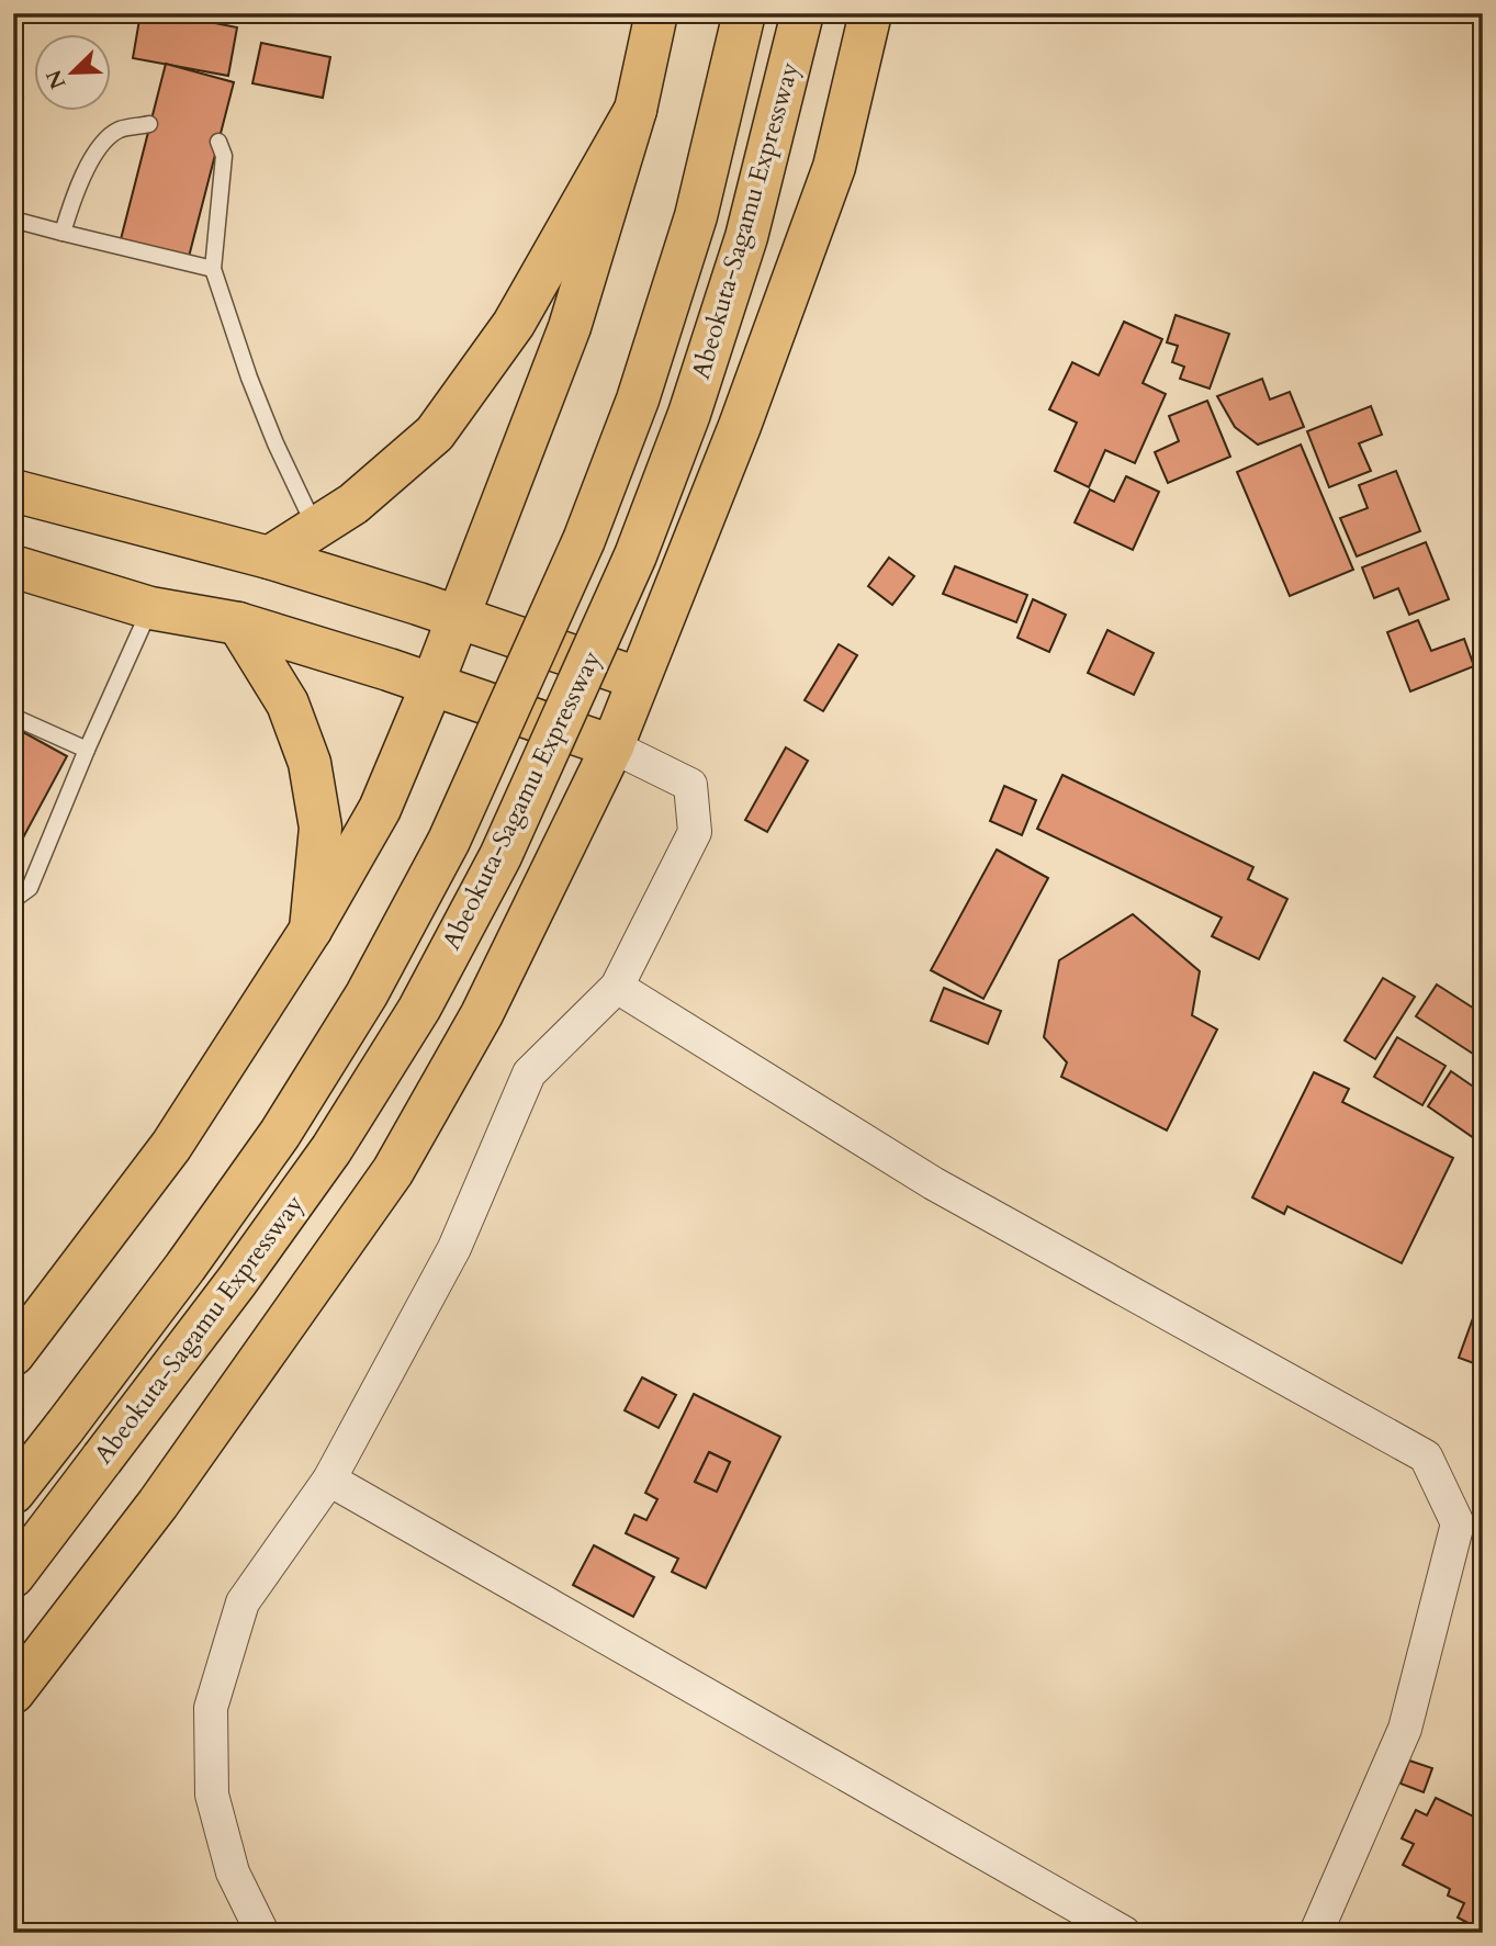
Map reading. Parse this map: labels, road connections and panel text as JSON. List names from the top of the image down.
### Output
{
  "streets": {
    "main road": ["Abeokuta-Sagamu Expressway"]
  },
  "north": "bottom left"
}
